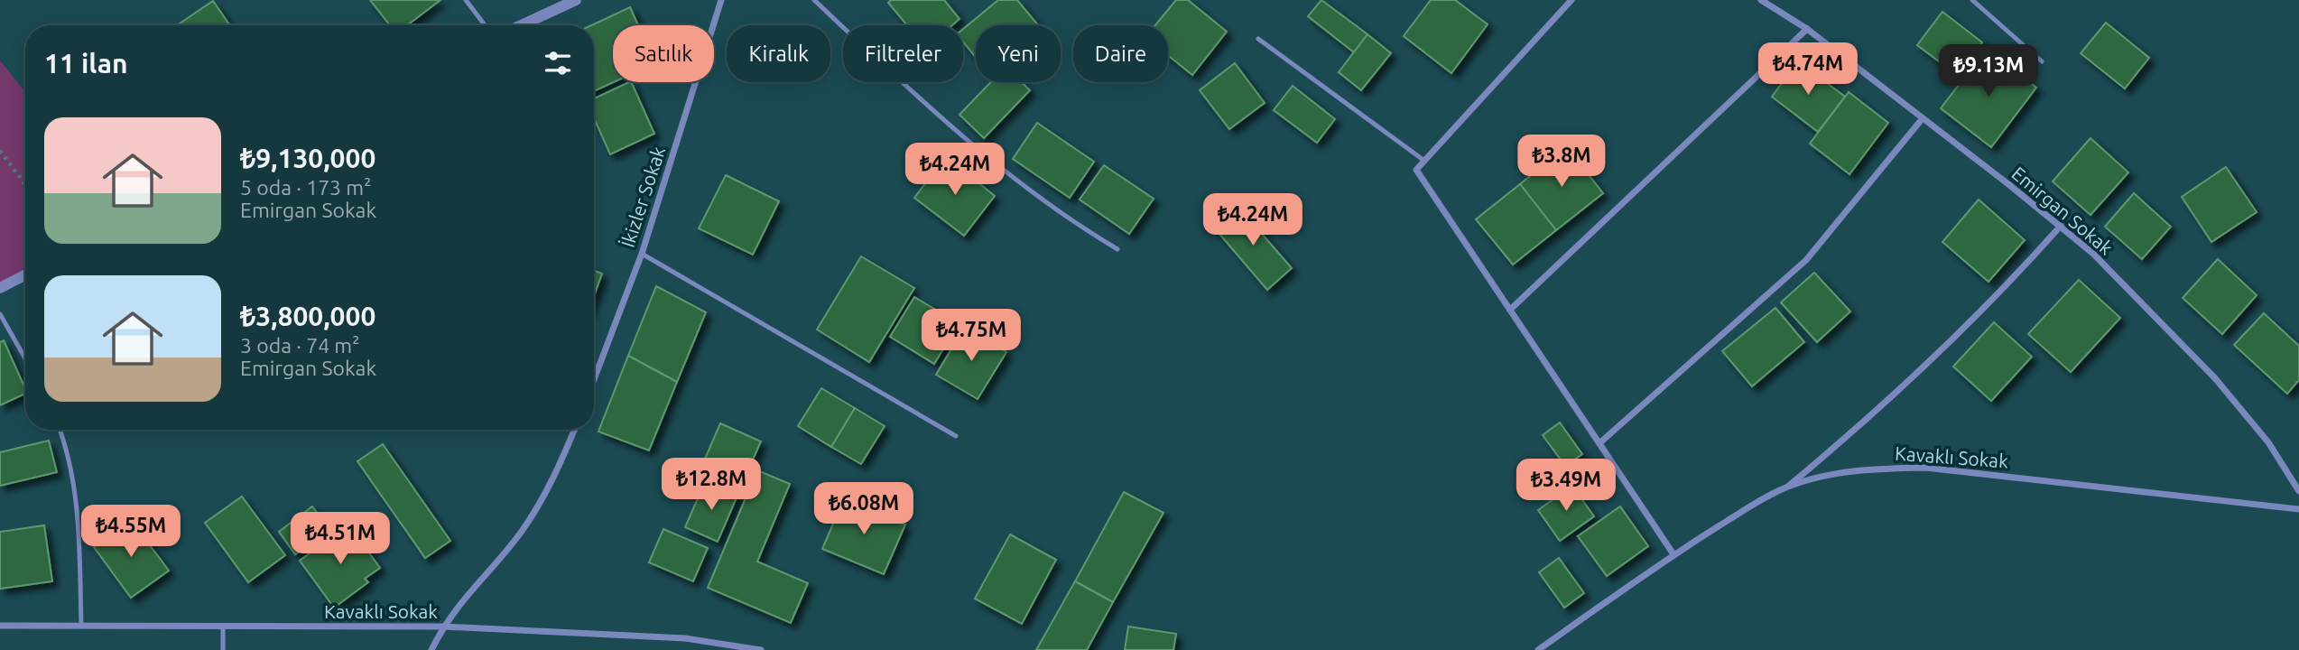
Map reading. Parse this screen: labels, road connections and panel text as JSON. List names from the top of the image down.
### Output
{
  "streets": {
    "street": ["İkizler Sokak", "Emirgan Sokak", "Kavaklı Sokak"]
  },
  "page": {
    "chip": [
      "Satılık",
      "Kiralık",
      "Filtreler",
      "Yeni",
      "Daire"
    ],
    "heading": "11 ilan",
    "price": [
      "₺4.74M",
      "₺9.13M",
      "₺3.8M",
      "₺4.24M",
      "₺4.24M",
      "₺4.75M",
      "₺12.8M",
      "₺3.49M",
      "₺6.08M",
      "₺4.55M",
      "₺4.51M"
    ],
    "list": [
      {
        "name": "₺9,130,000",
        "note": "5 oda · 173 m² · Emirgan Sokak"
      },
      {
        "name": "₺3,800,000",
        "note": "3 oda · 74 m² · Emirgan Sokak"
      }
    ]
  }
}
